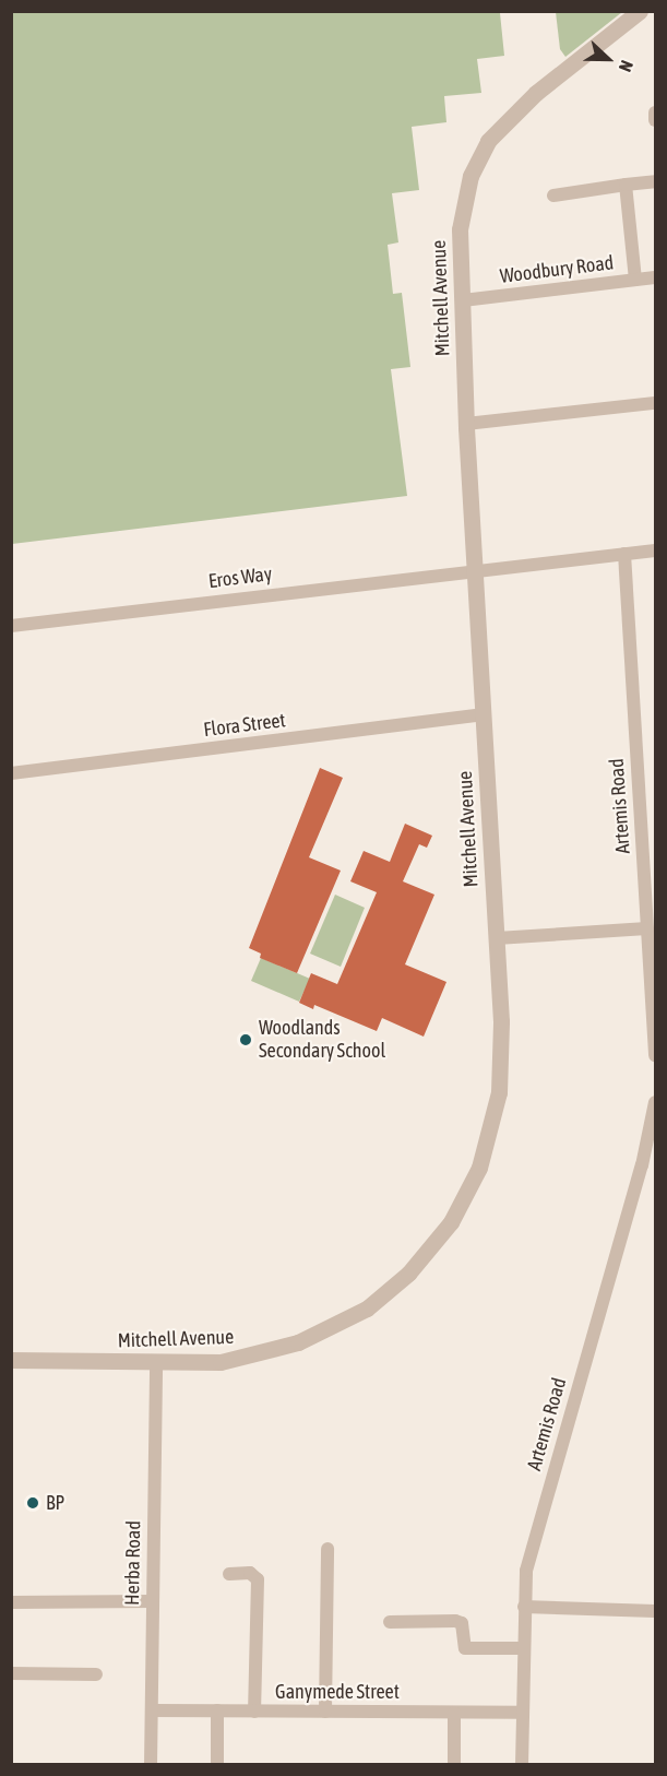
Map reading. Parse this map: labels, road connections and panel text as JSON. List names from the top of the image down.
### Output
{
  "streets": {
    "street": [
      "Woodbury Road",
      "Mitchell Avenue",
      "Eros Way",
      "Flora Street",
      "Artemis Road",
      "Herba Road",
      "Ganymede Street"
    ]
  },
  "crossings": [
    ["Woodbury Road", "Mitchell Avenue"],
    ["Mitchell Avenue", "Eros Way"],
    ["Mitchell Avenue", "Flora Street"],
    ["Mitchell Avenue", "Herba Road"],
    ["Eros Way", "Artemis Road"],
    ["Artemis Road", "Ganymede Street"],
    ["Herba Road", "Ganymede Street"]
  ],
  "places": ["Woodlands Secondary School", "BP"],
  "north": "right"
}
